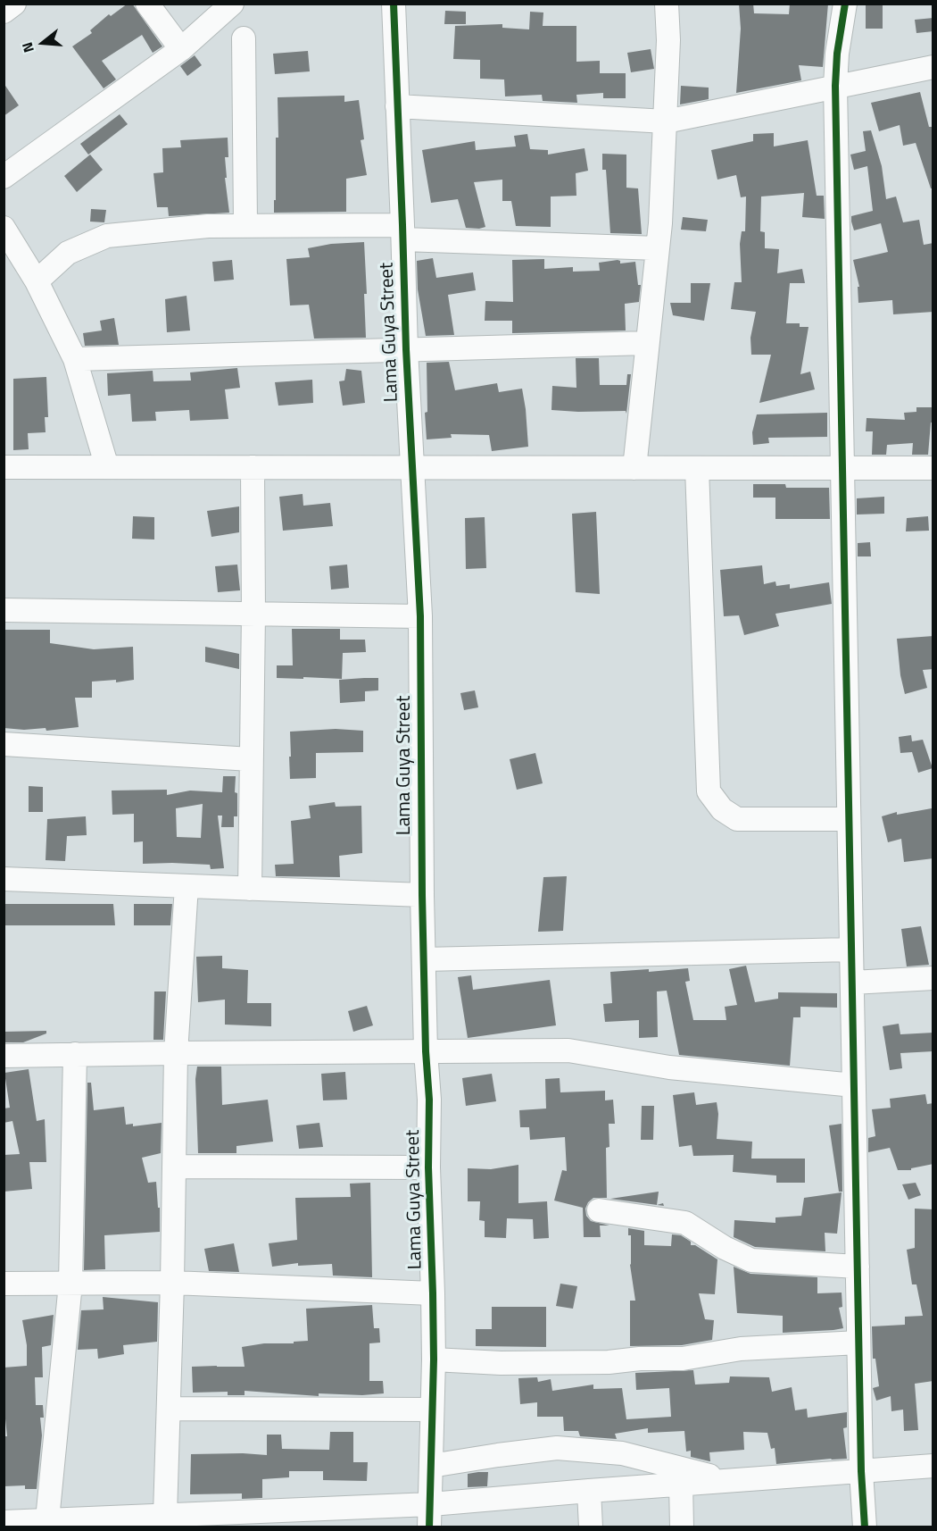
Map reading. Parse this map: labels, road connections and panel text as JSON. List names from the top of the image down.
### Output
{
  "streets": {
    "street": ["Lama Guya Street"]
  },
  "north": "left"
}
